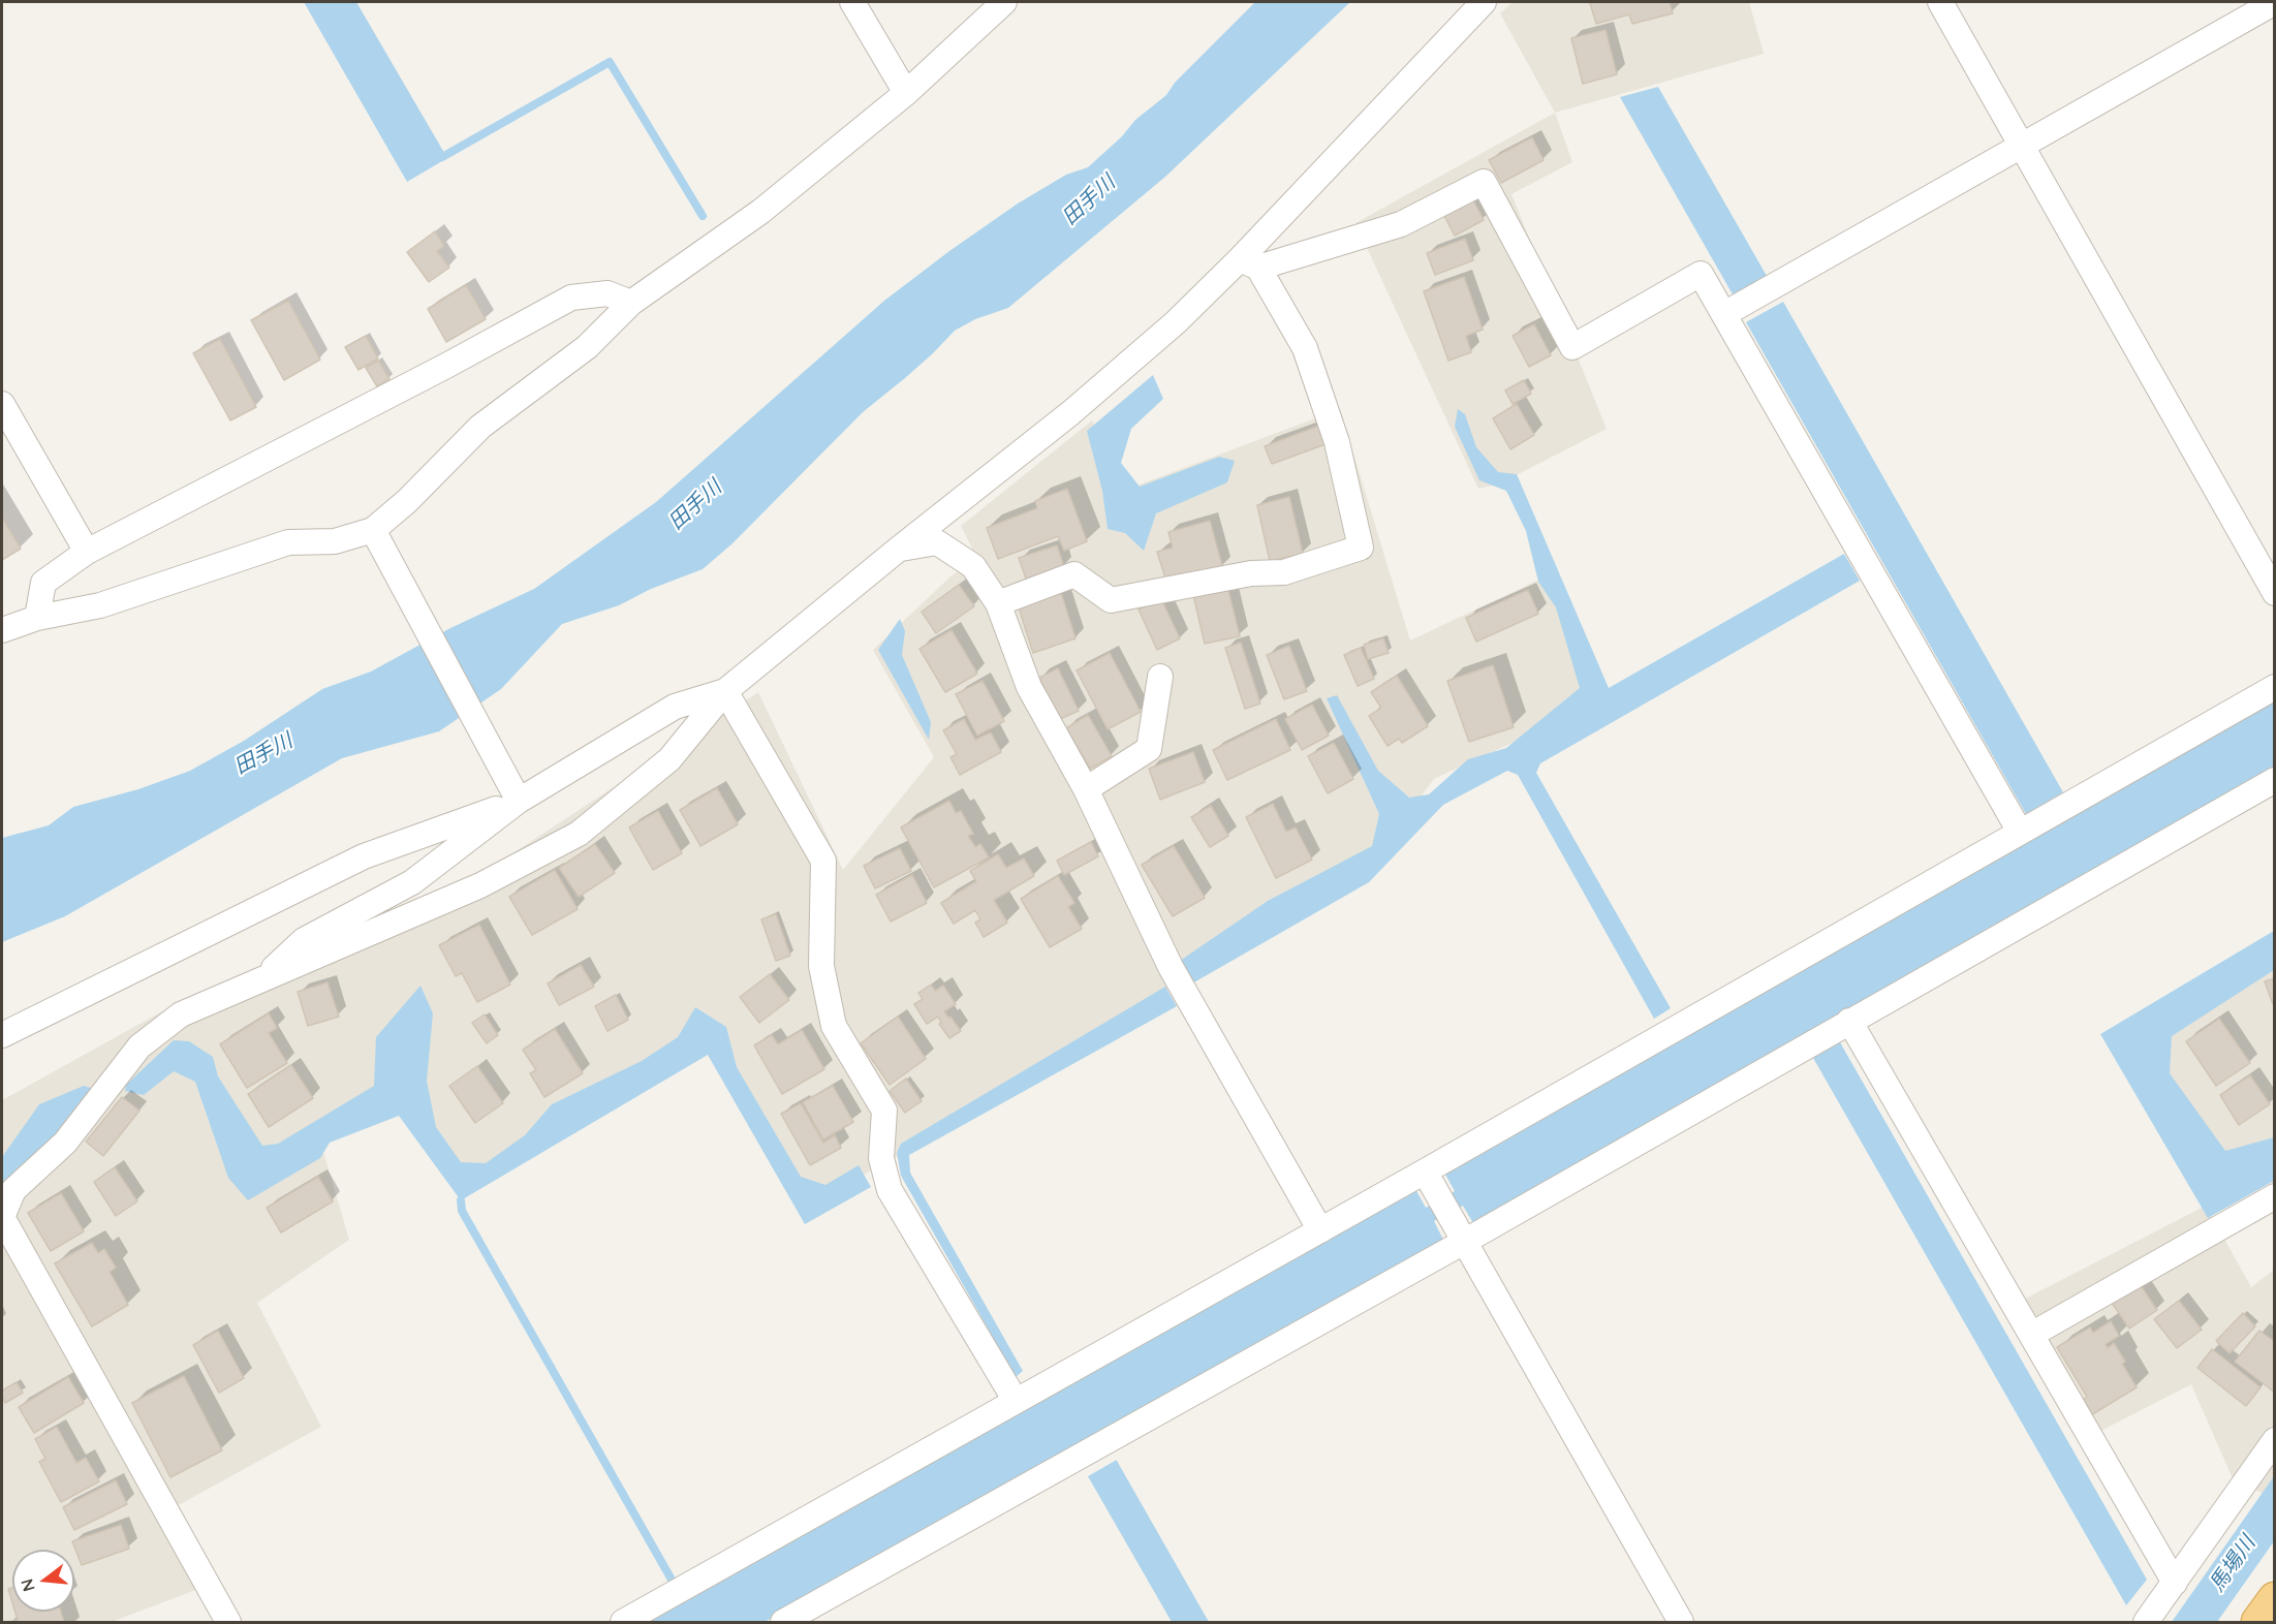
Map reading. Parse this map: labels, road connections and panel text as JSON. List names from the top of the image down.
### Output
{
  "water": ["田手川", "馬場川"],
  "north": "left"
}
